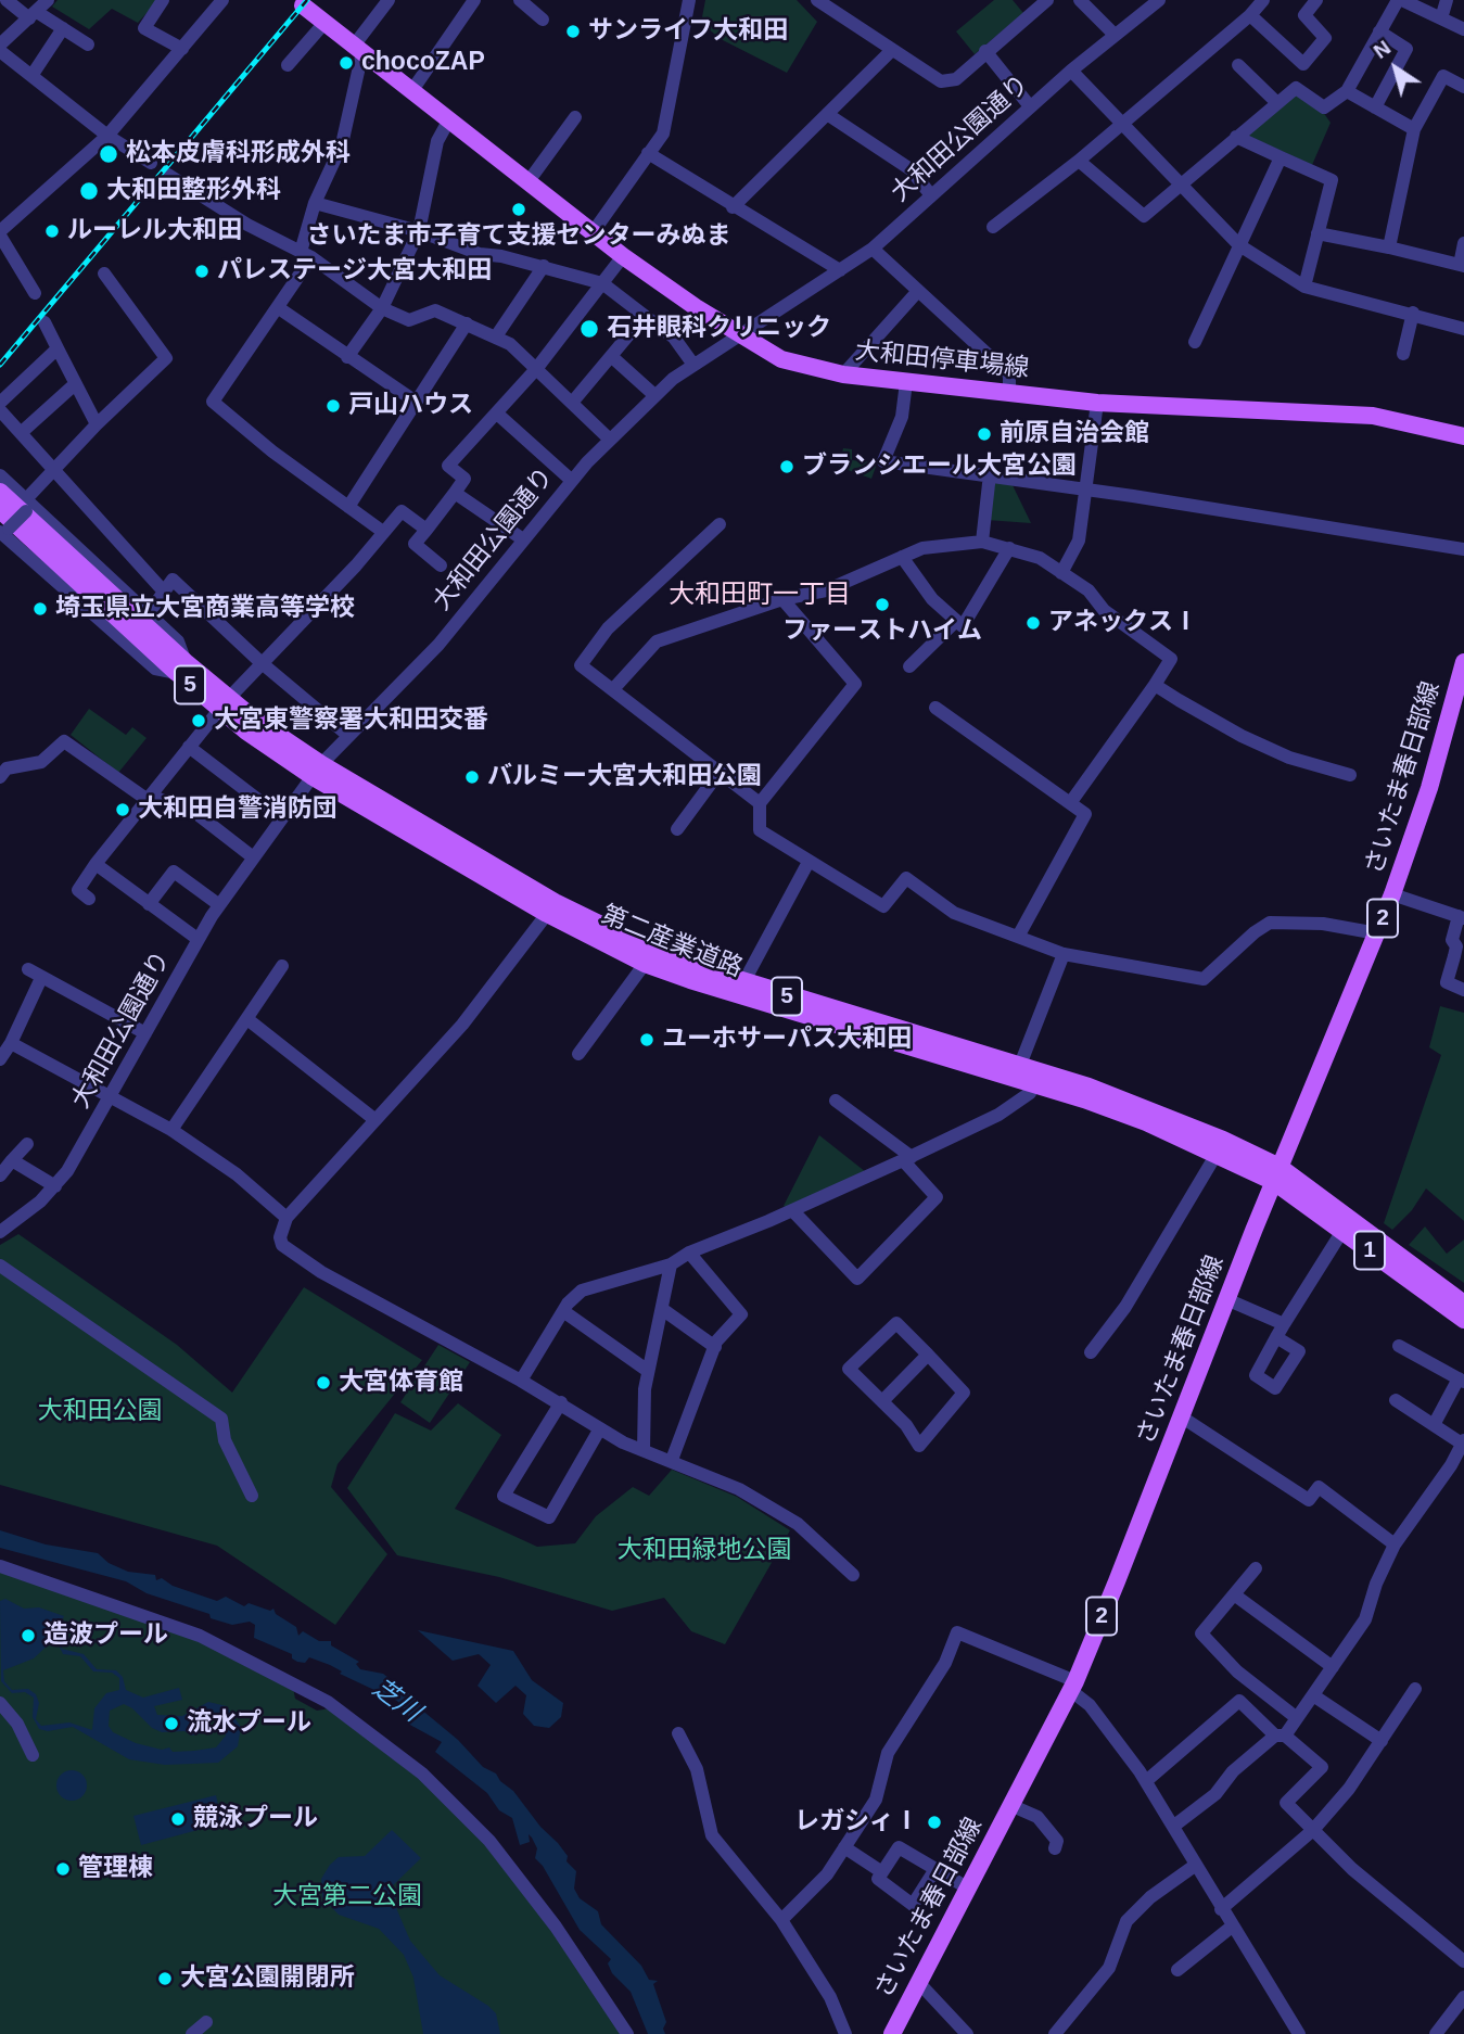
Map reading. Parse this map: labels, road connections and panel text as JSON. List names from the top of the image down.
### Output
{
  "streets": {
    "main road": [
      "大和田停車場線",
      "5",
      "さいたま春日部線",
      "2",
      "第二産業道路",
      "1"
    ],
    "street": ["大和田公園通り"]
  },
  "crossings": [
    ["大和田公園通り", "大和田停車場線"],
    ["大和田公園通り", "第二産業道路"],
    ["5", "第二産業道路"],
    ["さいたま春日部線", "第二産業道路"]
  ],
  "districts": ["大和田町一丁目"],
  "water": ["芝川"],
  "parks": ["大和田公園", "大和田緑地公園", "大宮第二公園"],
  "places": [
    "サンライフ大和田",
    "chocoZAP",
    "松本皮膚科形成外科",
    "大和田整形外科",
    "さいたま市子育て支援センターみぬま",
    "ルーレル大和田",
    "パレステージ大宮大和田",
    "石井眼科クリニック",
    "戸山ハウス",
    "前原自治会館",
    "ブランシエール大宮公園",
    "ファーストハイム",
    "埼玉県立大宮商業高等学校",
    "アネックスⅠ",
    "大宮東警察署大和田交番",
    "バルミー大宮大和田公園",
    "大和田自警消防団",
    "ユーホサーパス大和田",
    "大宮体育館",
    "造波プール",
    "流水プール",
    "競泳プール",
    "レガシィⅠ",
    "管理棟",
    "大宮公園開閉所"
  ],
  "north": "top left"
}
